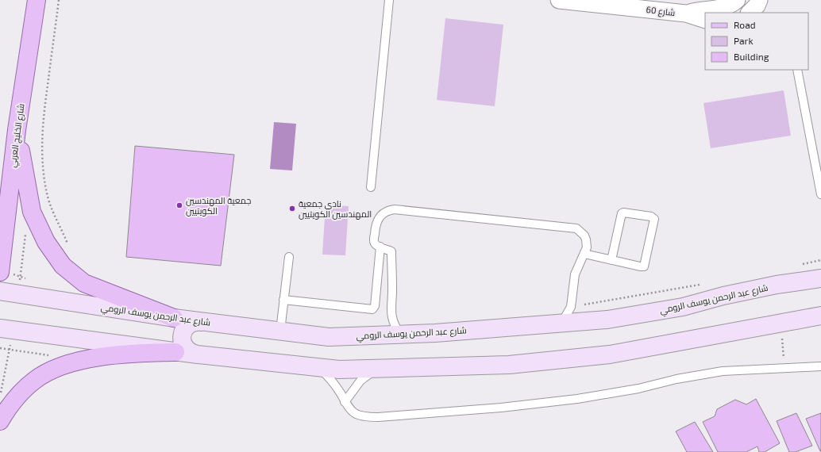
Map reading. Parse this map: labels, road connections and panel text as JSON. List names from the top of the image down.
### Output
{
  "streets": {
    "main road": ["شارع الخليج العربي", "شارع عبد الرحمن يوسف الرومي"],
    "street": ["شارع 60"]
  },
  "places": ["جمعية المهندسين الكويتيين", "نادي جمعية المهندسين الكويتيين"],
  "legend": ["Road", "Park", "Building"]
}
